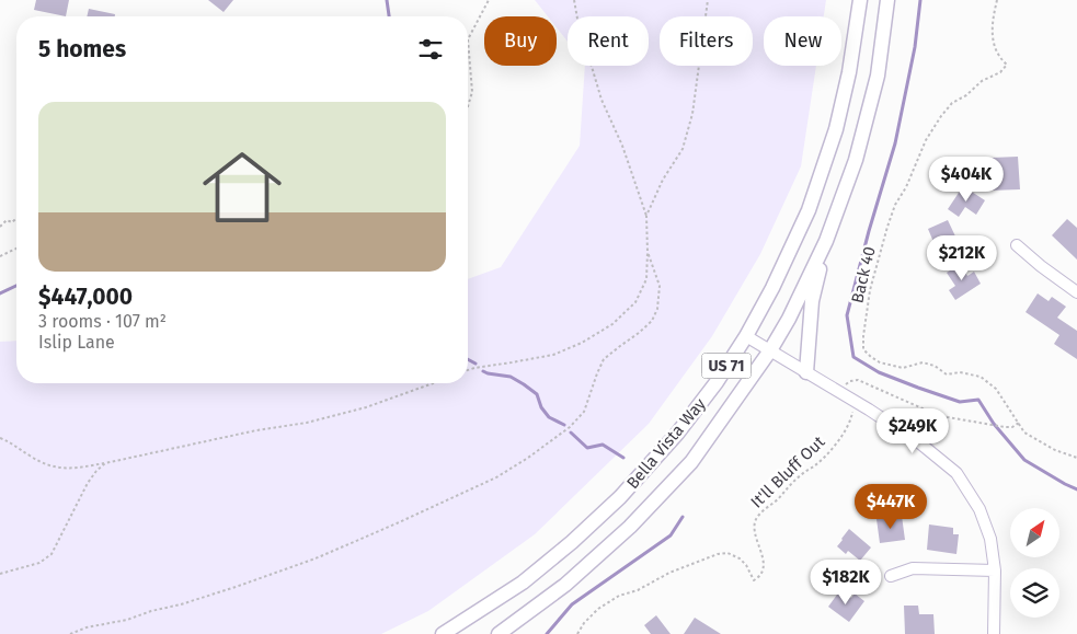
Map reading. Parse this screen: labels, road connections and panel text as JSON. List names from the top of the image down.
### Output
{
  "streets": {
    "main road": ["US 71", "Bella Vista Way"],
    "path": ["Back 40", "It'll Bluff Out"]
  },
  "north": "top right",
  "page": {
    "chip": [
      "Buy",
      "Rent",
      "Filters",
      "New"
    ],
    "heading": "5 homes",
    "list": [
      {
        "name": "$447,000",
        "note": "3 rooms · 107 m² · Islip Lane"
      }
    ],
    "price": [
      "$404K",
      "$212K",
      "$249K",
      "$447K",
      "$182K"
    ]
  }
}
